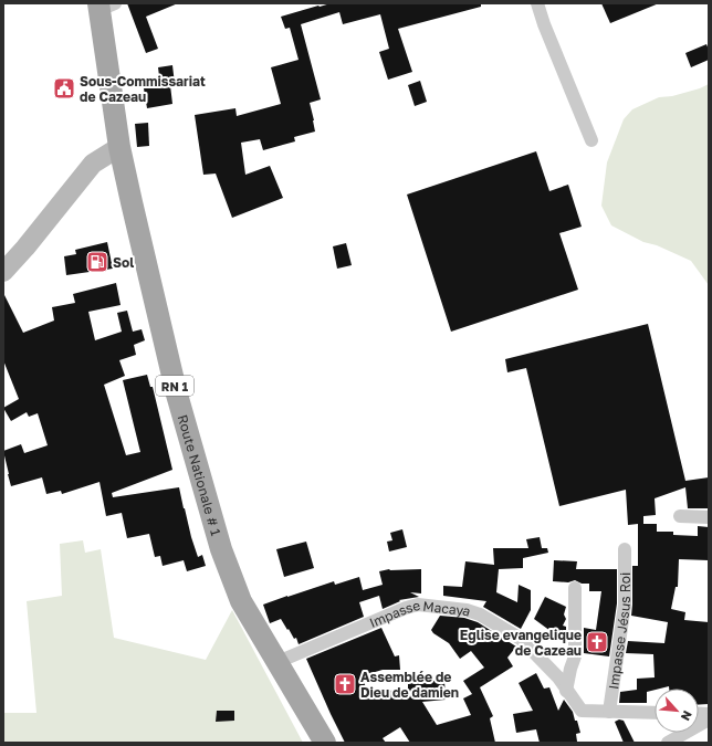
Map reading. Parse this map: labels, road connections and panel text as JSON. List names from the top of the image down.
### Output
{
  "streets": {
    "main road": ["RN 1", "Route Nationale # 1"],
    "street": ["Impasse Macaya", "Impasse Jésus Roi"]
  },
  "crossings": [
    ["Route Nationale # 1", "Impasse Macaya"],
    ["Impasse Macaya", "Impasse Jésus Roi"]
  ],
  "places": {
    "public building": ["Sous-Commissariat de Cazeau"],
    "fuel station": ["Sol"],
    "church": ["Eglise evangelique de Cazeau", "Assemblée de Dieu de damien"]
  },
  "north": "bottom right"
}
